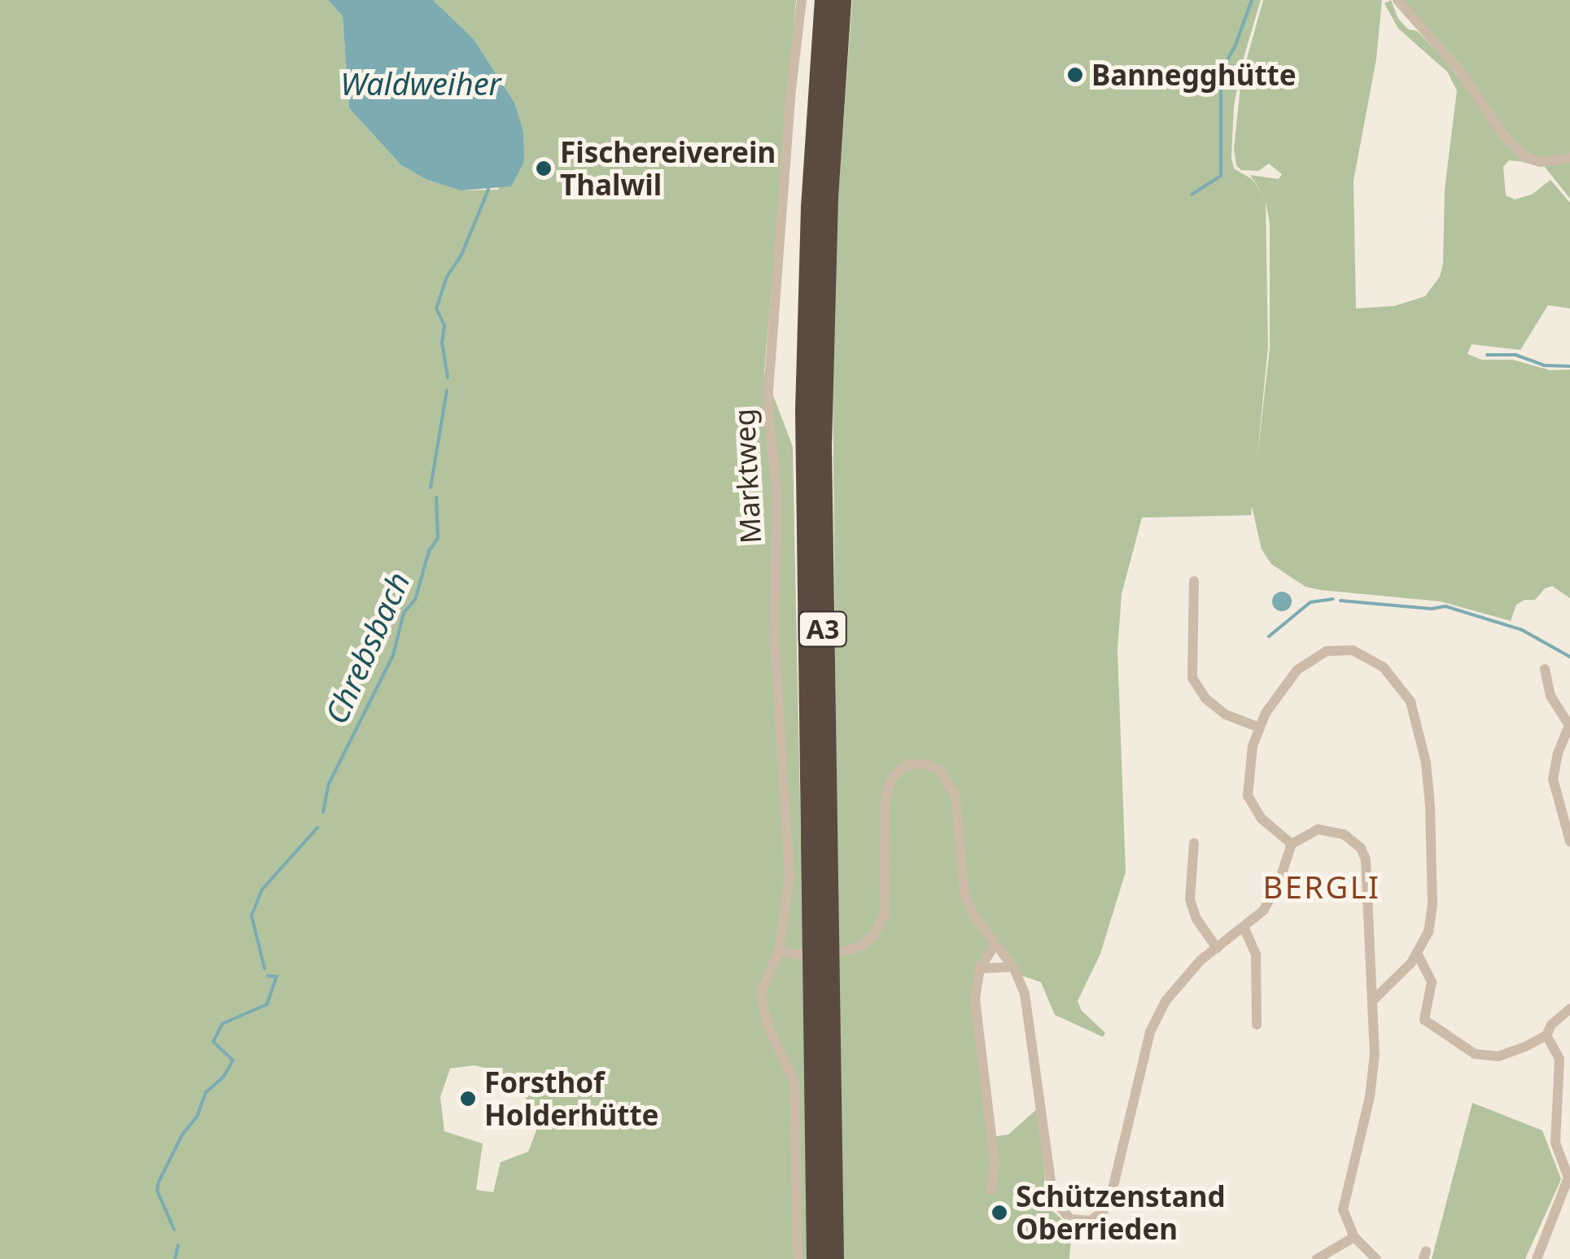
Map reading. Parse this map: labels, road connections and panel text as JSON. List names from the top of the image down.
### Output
{
  "streets": {
    "highway": ["A3"],
    "street": ["Marktweg"]
  },
  "districts": ["BERGLI"],
  "water": ["Waldweiher", "Chrebsbach"],
  "places": [
    "Bannegghütte",
    "Fischereiverein Thalwil",
    "Forsthof Holderhütte",
    "Schützenstand Oberrieden"
  ]
}
